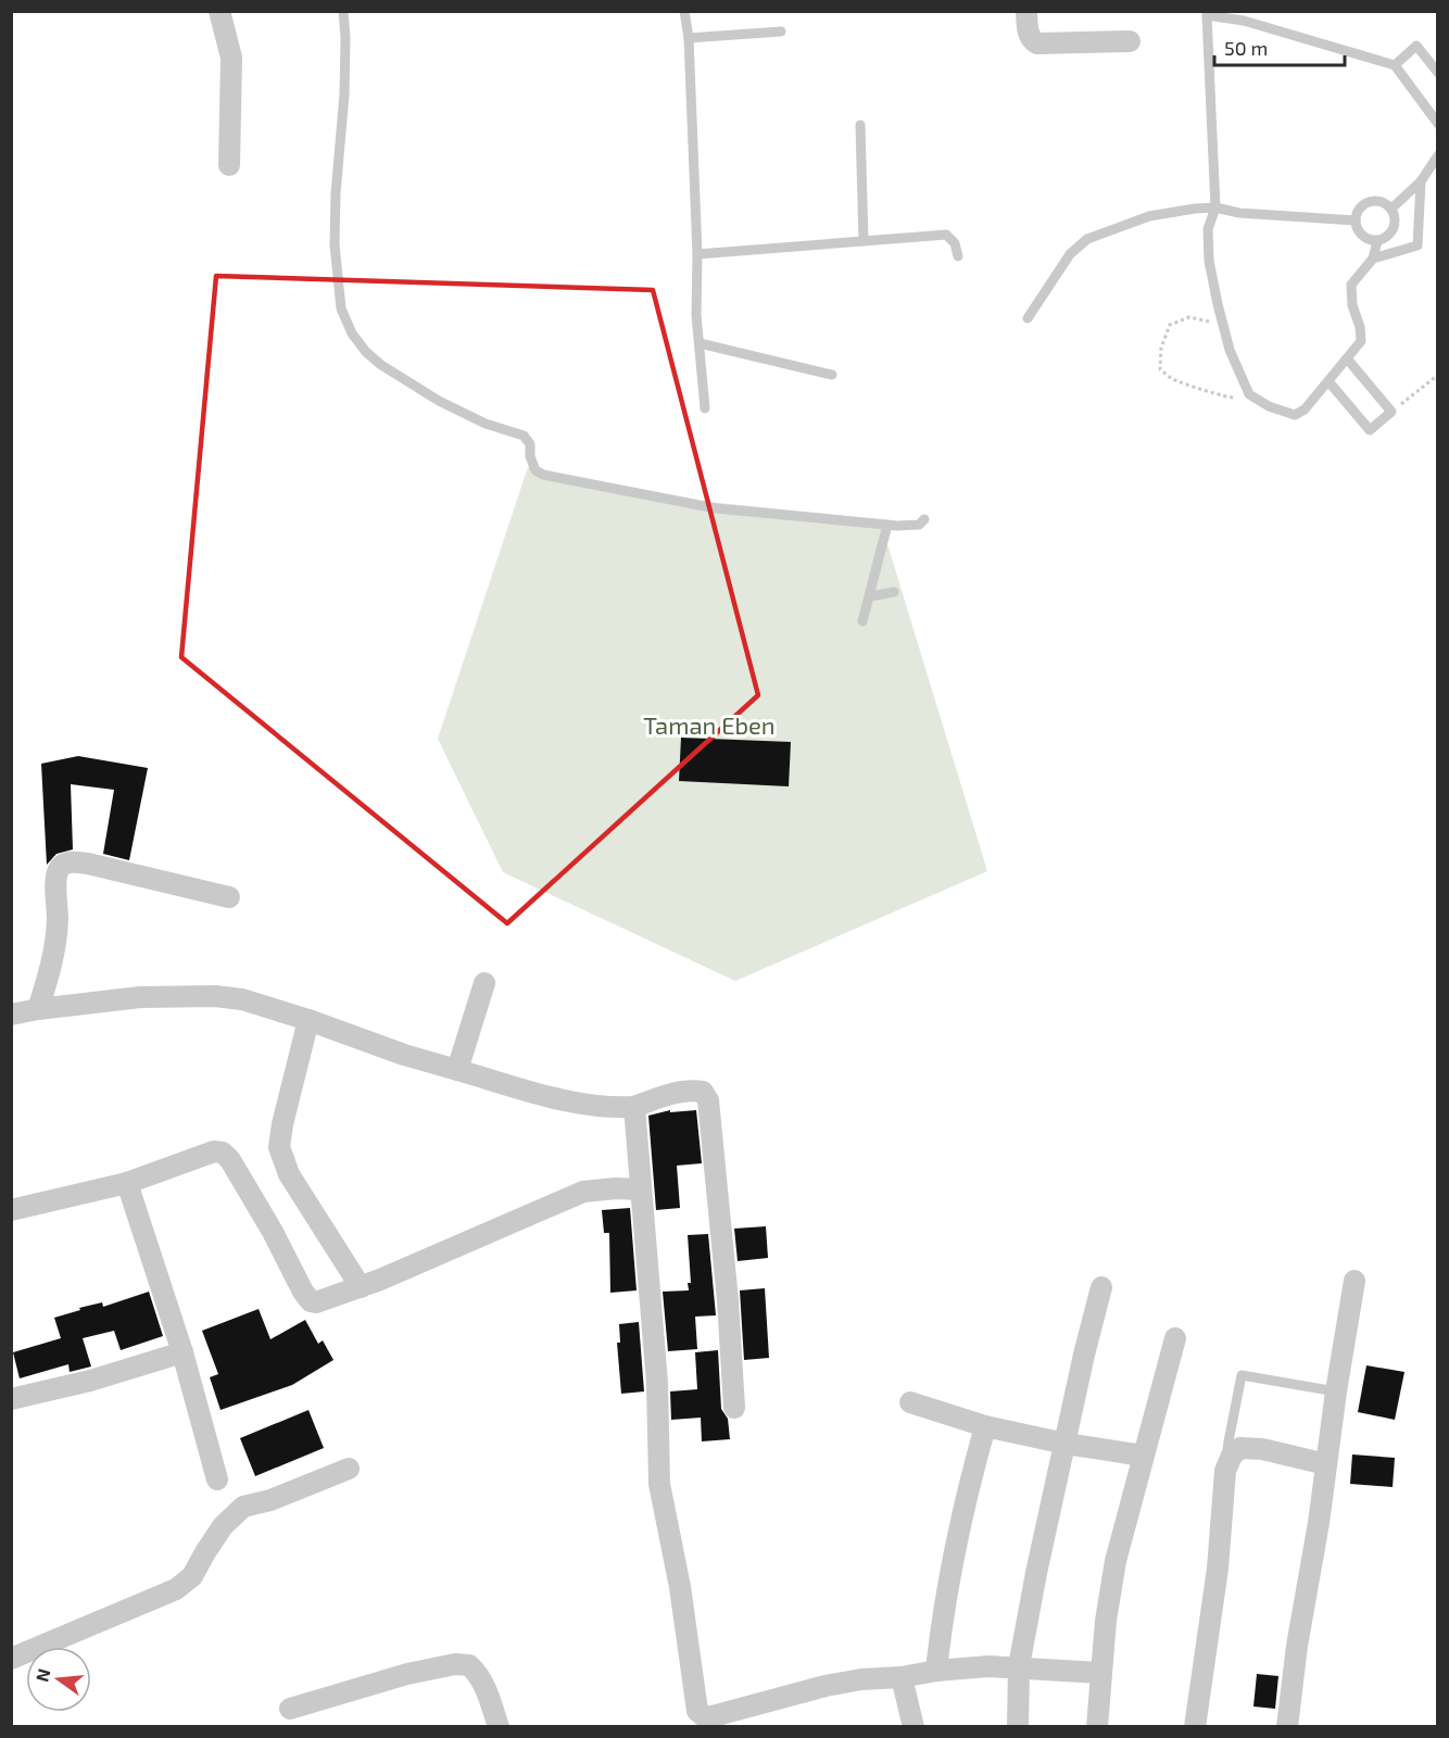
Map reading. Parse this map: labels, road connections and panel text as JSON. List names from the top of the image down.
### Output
{
  "parks": ["Taman Eben"],
  "scale_bar": "50 m",
  "north": "left"
}
